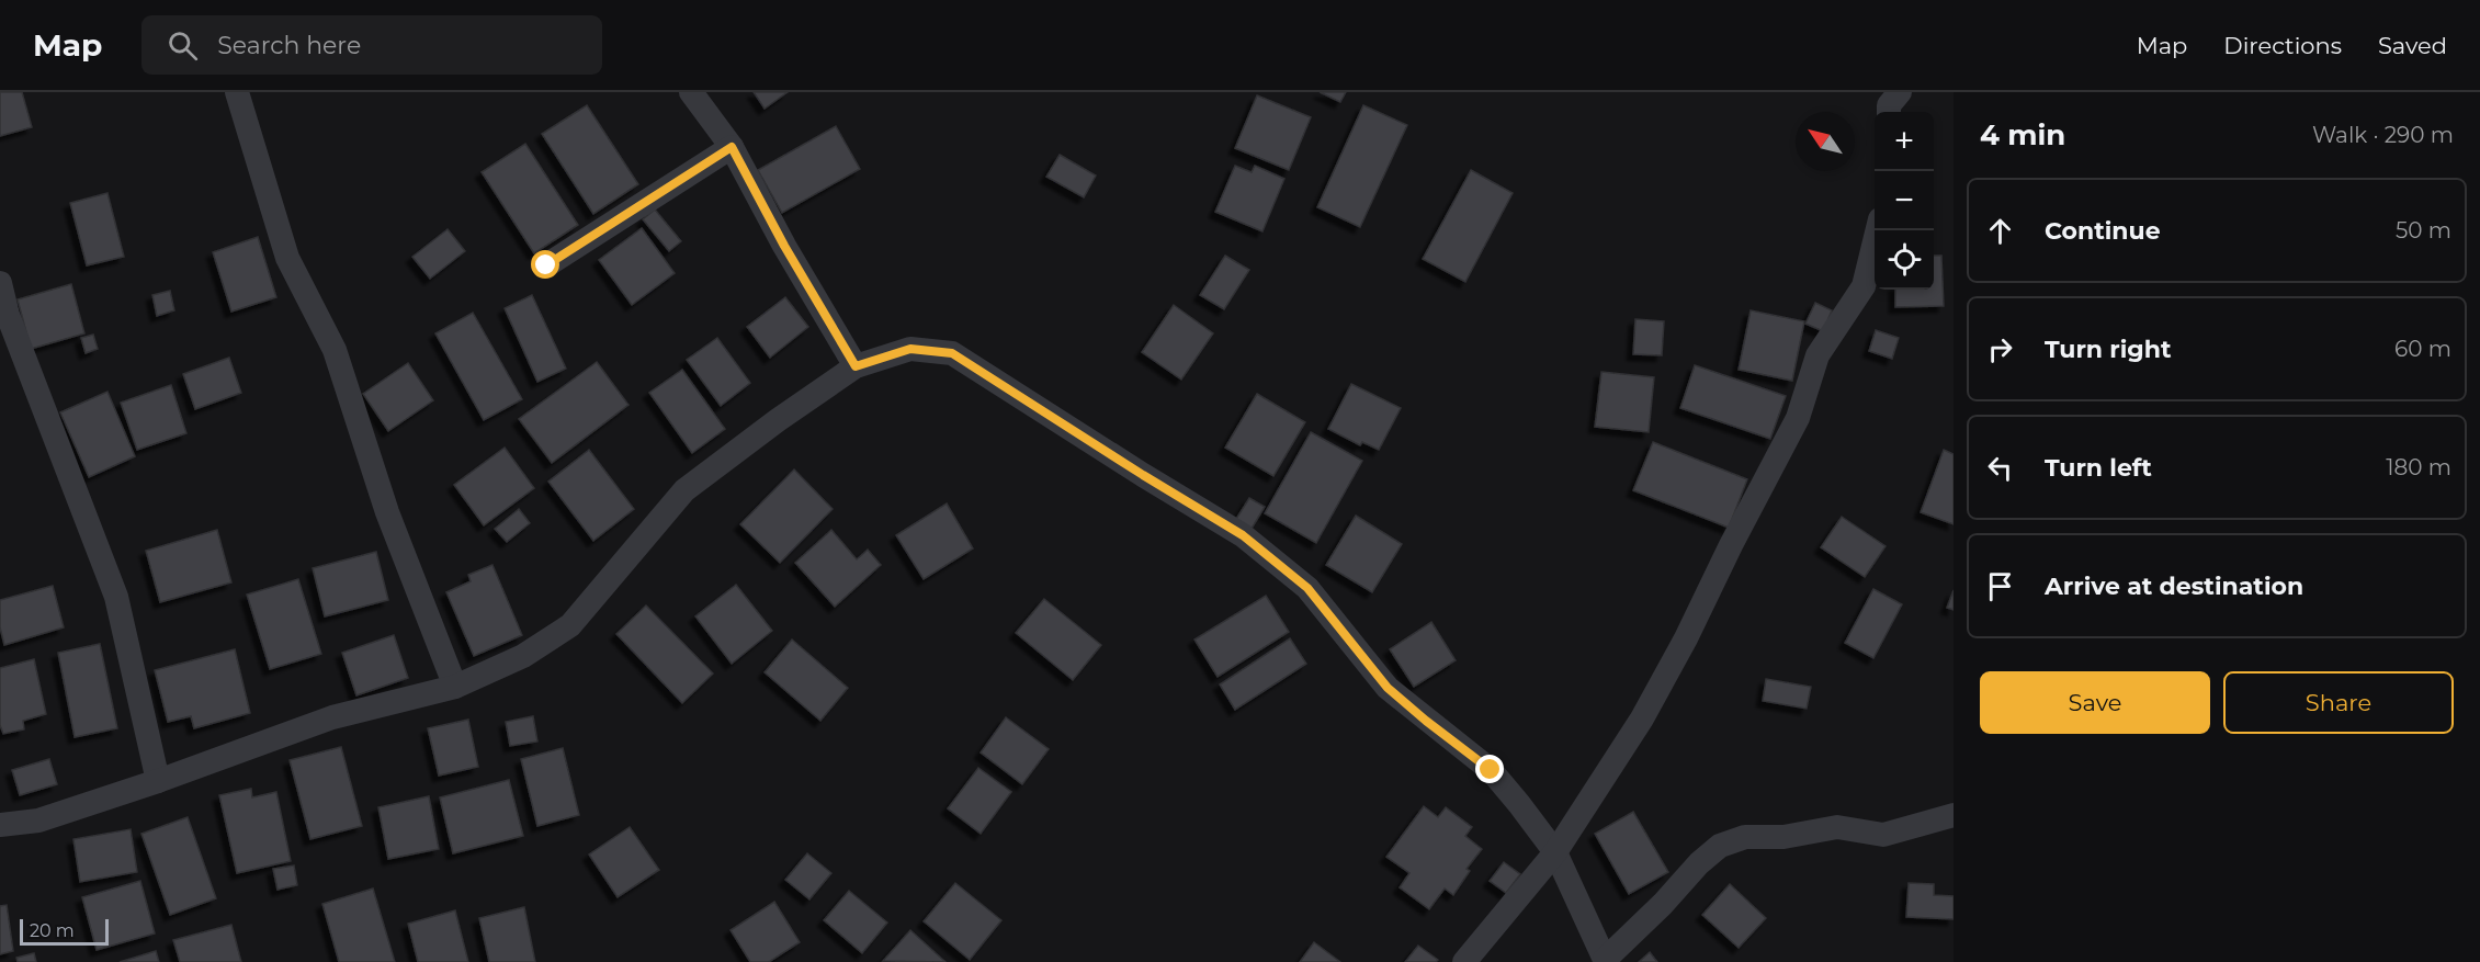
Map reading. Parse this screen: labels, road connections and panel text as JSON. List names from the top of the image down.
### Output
{
  "scale_bar": "20 m",
  "north": "top left",
  "page": {
    "header": "Map",
    "search": "Search here",
    "nav": ["Map", "Directions", "Saved"],
    "heading": ["4 min", "Walk · 290 m"],
    "map_buttons": ["+", "−"],
    "list": [
      ["Continue", "50 m"],
      ["Turn right", "60 m"],
      ["Turn left", "180 m"],
      "Arrive at destination"
    ],
    "buttons": ["Save", "Share"],
    "scale": "20 m"
  }
}
